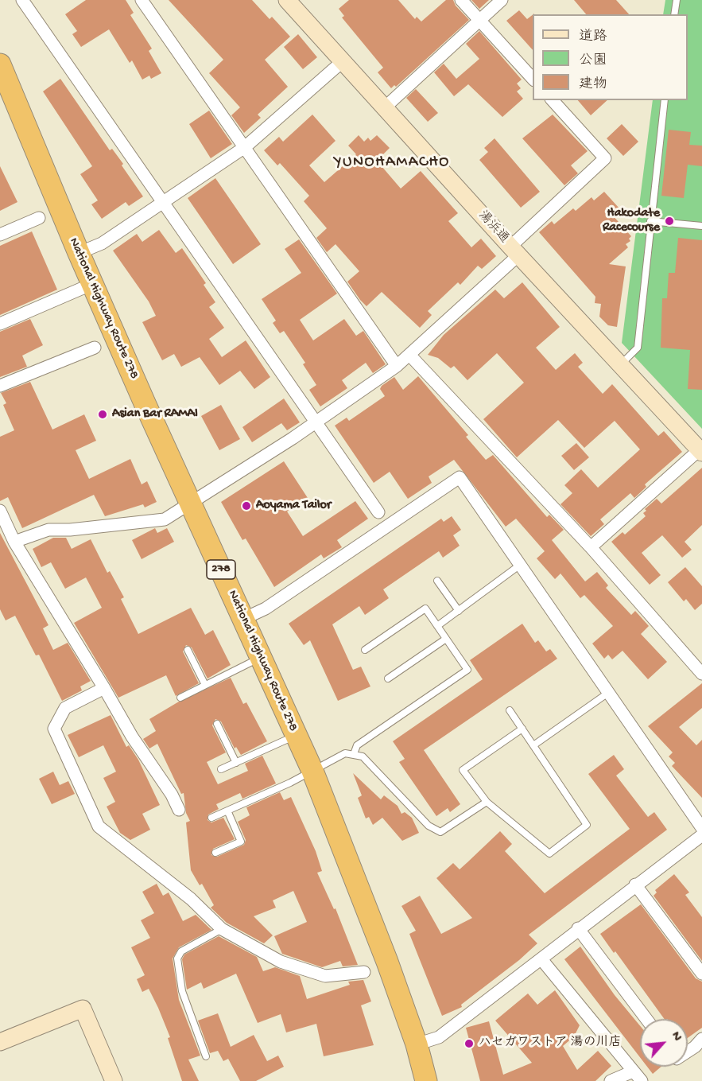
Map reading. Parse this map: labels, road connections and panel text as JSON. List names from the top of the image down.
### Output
{
  "streets": {
    "highway": ["National Highway Route 278", "278"],
    "street": ["湯浜通"]
  },
  "districts": ["YUNOHAMACHO"],
  "places": [
    "Hakodate Racecourse",
    "Asian Bar RAMAI",
    "Aoyama Tailor",
    "ハセガワストア 湯の川店"
  ],
  "legend": ["道路", "公園", "建物"],
  "north": "top right"
}
